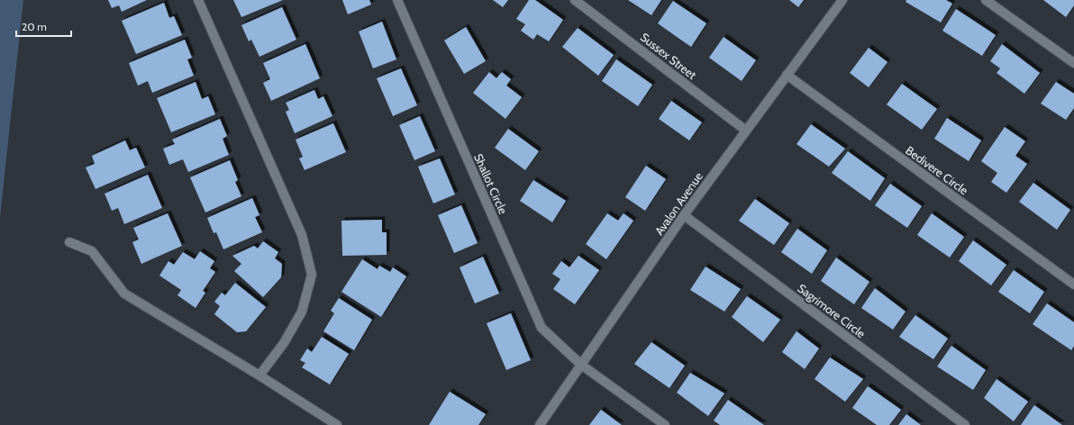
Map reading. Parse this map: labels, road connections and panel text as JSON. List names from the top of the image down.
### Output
{
  "streets": {
    "street": [
      "Sussex Street",
      "Bedivere Circle",
      "Shallot Circle",
      "Avalon Avenue",
      "Sagrimore Circle"
    ]
  },
  "crossings": [
    ["Sussex Street", "Avalon Avenue"],
    ["Bedivere Circle", "Avalon Avenue"],
    ["Shallot Circle", "Avalon Avenue"],
    ["Avalon Avenue", "Sagrimore Circle"]
  ],
  "scale_bar": "20 m"
}
